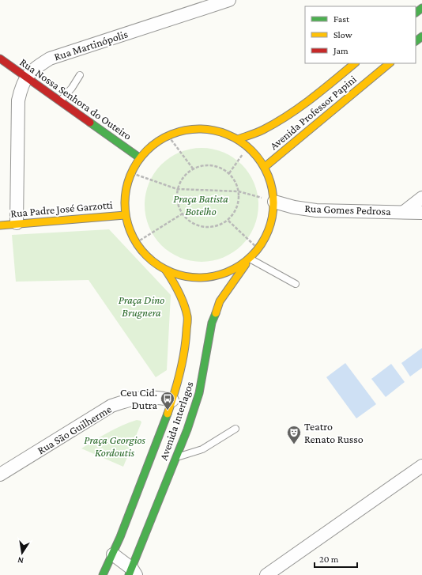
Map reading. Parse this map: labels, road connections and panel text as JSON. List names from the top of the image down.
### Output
{
  "streets": {
    "main road": [
      "Rua Nossa Senhora do Outeiro",
      "Avenida Professor Papini",
      "Rua Padre José Garzotti",
      "Avenida Interlagos"
    ],
    "street": ["Rua Martinópolis", "Rua Gomes Pedrosa", "Rua São Guilherme"]
  },
  "crossings": [
    ["Rua Martinópolis", "Rua Nossa Senhora do Outeiro"],
    ["Rua Martinópolis", "Rua Padre José Garzotti"],
    ["Avenida Interlagos", "Rua São Guilherme"]
  ],
  "parks": ["Praça Batista Botelho", "Praça Dino Brugnera", "Praça Georgios Kordoutis"],
  "places": {
    "bus stop": ["Ceu Cid. Dutra"],
    "theatre": ["Teatro Renato Russo"]
  },
  "legend": ["Fast", "Slow", "Jam"],
  "scale_bar": "20 m",
  "north": "bottom"
}
